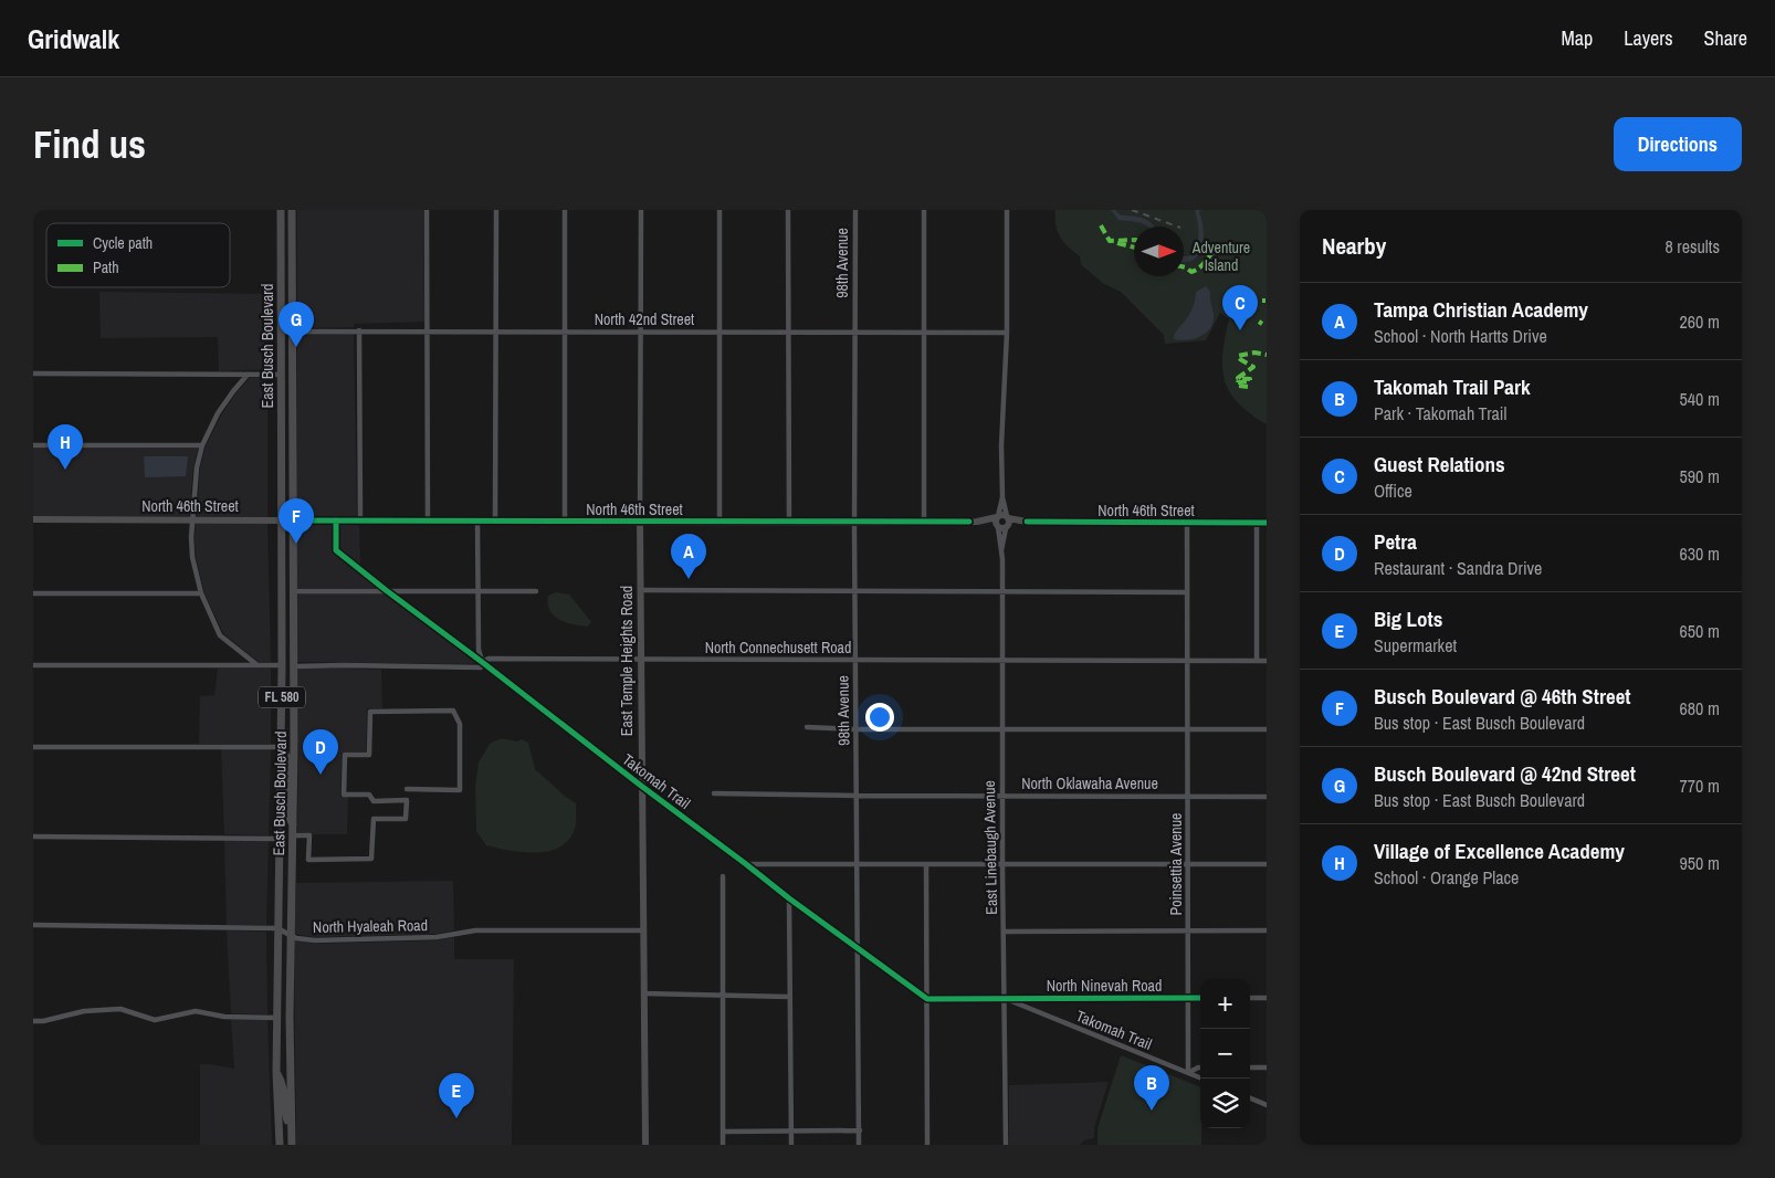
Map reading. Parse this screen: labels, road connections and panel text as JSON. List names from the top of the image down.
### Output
{
  "streets": {
    "main road": ["East Busch Boulevard", "FL 580"],
    "street": [
      "98th Avenue",
      "North 42nd Street",
      "North 46th Street",
      "North Connechusett Road",
      "East Temple Heights Road",
      "Takomah Trail",
      "North Oklawaha Avenue",
      "East Linebaugh Avenue",
      "Poinsettia Avenue",
      "North Hyaleah Road",
      "North Ninevah Road"
    ]
  },
  "crossings": [
    ["98th Avenue", "North 42nd Street"],
    ["98th Avenue", "North 46th Street"],
    ["98th Avenue", "North Connechusett Road"],
    ["98th Avenue", "Takomah Trail"],
    ["98th Avenue", "North Oklawaha Avenue"],
    ["North 42nd Street", "East Busch Boulevard"],
    ["North 42nd Street", "East Temple Heights Road"],
    ["North 42nd Street", "East Linebaugh Avenue"],
    ["East Busch Boulevard", "North 46th Street"],
    ["East Busch Boulevard", "North Connechusett Road"],
    ["East Busch Boulevard", "North Hyaleah Road"],
    ["North 46th Street", "East Temple Heights Road"],
    ["North 46th Street", "Takomah Trail"],
    ["North 46th Street", "East Linebaugh Avenue"],
    ["North 46th Street", "Poinsettia Avenue"],
    ["North Connechusett Road", "East Temple Heights Road"],
    ["North Connechusett Road", "Takomah Trail"],
    ["North Connechusett Road", "East Linebaugh Avenue"],
    ["North Connechusett Road", "Poinsettia Avenue"],
    ["East Temple Heights Road", "Takomah Trail"],
    ["East Temple Heights Road", "North Hyaleah Road"],
    ["Takomah Trail", "East Linebaugh Avenue"],
    ["Takomah Trail", "Poinsettia Avenue"],
    ["Takomah Trail", "North Ninevah Road"],
    ["North Oklawaha Avenue", "East Linebaugh Avenue"],
    ["North Oklawaha Avenue", "Poinsettia Avenue"],
    ["East Linebaugh Avenue", "North Ninevah Road"],
    ["Poinsettia Avenue", "North Ninevah Road"]
  ],
  "parks": ["Adventure Island"],
  "legend": ["Cycle path", "Path"],
  "north": "right",
  "page": {
    "header": "Gridwalk",
    "nav": ["Map", "Layers", "Share"],
    "buttons": "Directions",
    "title": "Find us",
    "heading": ["Nearby", "8 results"],
    "list": [
      {
        "mark": "A",
        "name": "Tampa Christian Academy",
        "note": "School · North Hartts Drive",
        "value": "260 m"
      },
      {
        "mark": "B",
        "name": "Takomah Trail Park",
        "note": "Park · Takomah Trail",
        "value": "540 m"
      },
      {
        "mark": "C",
        "name": "Guest Relations",
        "note": "Office",
        "value": "590 m"
      },
      {
        "mark": "D",
        "name": "Petra",
        "note": "Restaurant · Sandra Drive",
        "value": "630 m"
      },
      {
        "mark": "E",
        "name": "Big Lots",
        "note": "Supermarket",
        "value": "650 m"
      },
      {
        "mark": "F",
        "name": "Busch Boulevard @ 46th Street",
        "note": "Bus stop · East Busch Boulevard",
        "value": "680 m"
      },
      {
        "mark": "G",
        "name": "Busch Boulevard @ 42nd Street",
        "note": "Bus stop · East Busch Boulevard",
        "value": "770 m"
      },
      {
        "mark": "H",
        "name": "Village of Excellence Academy",
        "note": "School · Orange Place",
        "value": "950 m"
      }
    ],
    "pins": [
      "C",
      "G",
      "H",
      "F",
      "A",
      "D",
      "B",
      "E"
    ],
    "map_buttons": ["+", "−"]
  }
}
